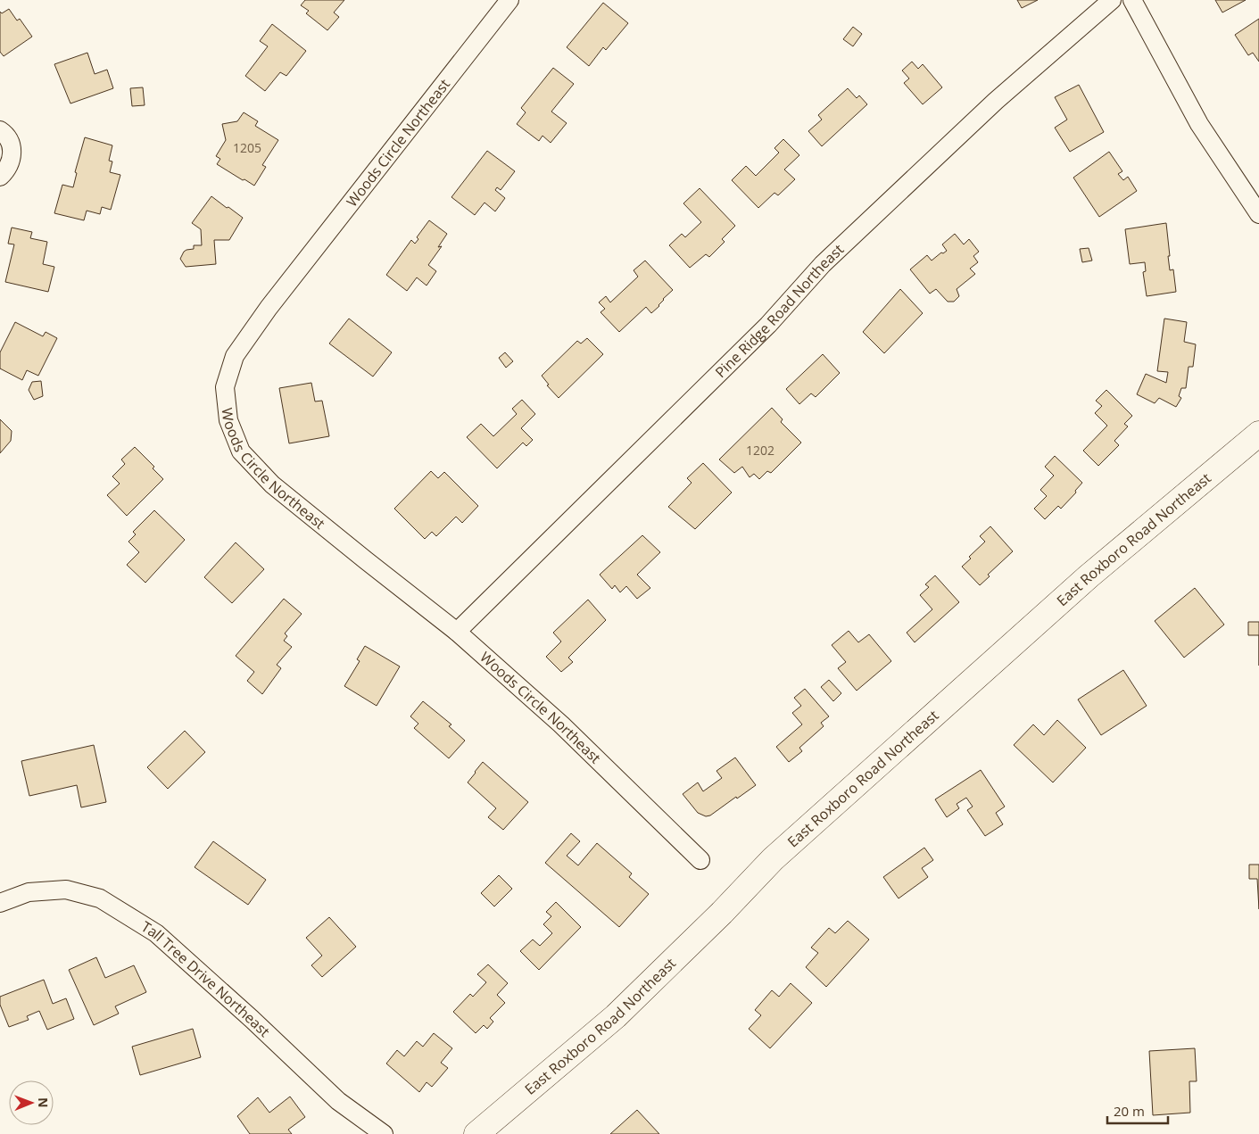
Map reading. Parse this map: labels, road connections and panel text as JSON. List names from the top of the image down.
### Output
{
  "streets": {
    "main road": ["East Roxboro Road Northeast"],
    "street": ["Woods Circle Northeast", "Pine Ridge Road Northeast", "Tall Tree Drive Northeast"]
  },
  "crossings": [
    ["Woods Circle Northeast", "Pine Ridge Road Northeast"]
  ],
  "house_numbers": ["1205", "1202"],
  "scale_bar": "20 m",
  "north": "right"
}
